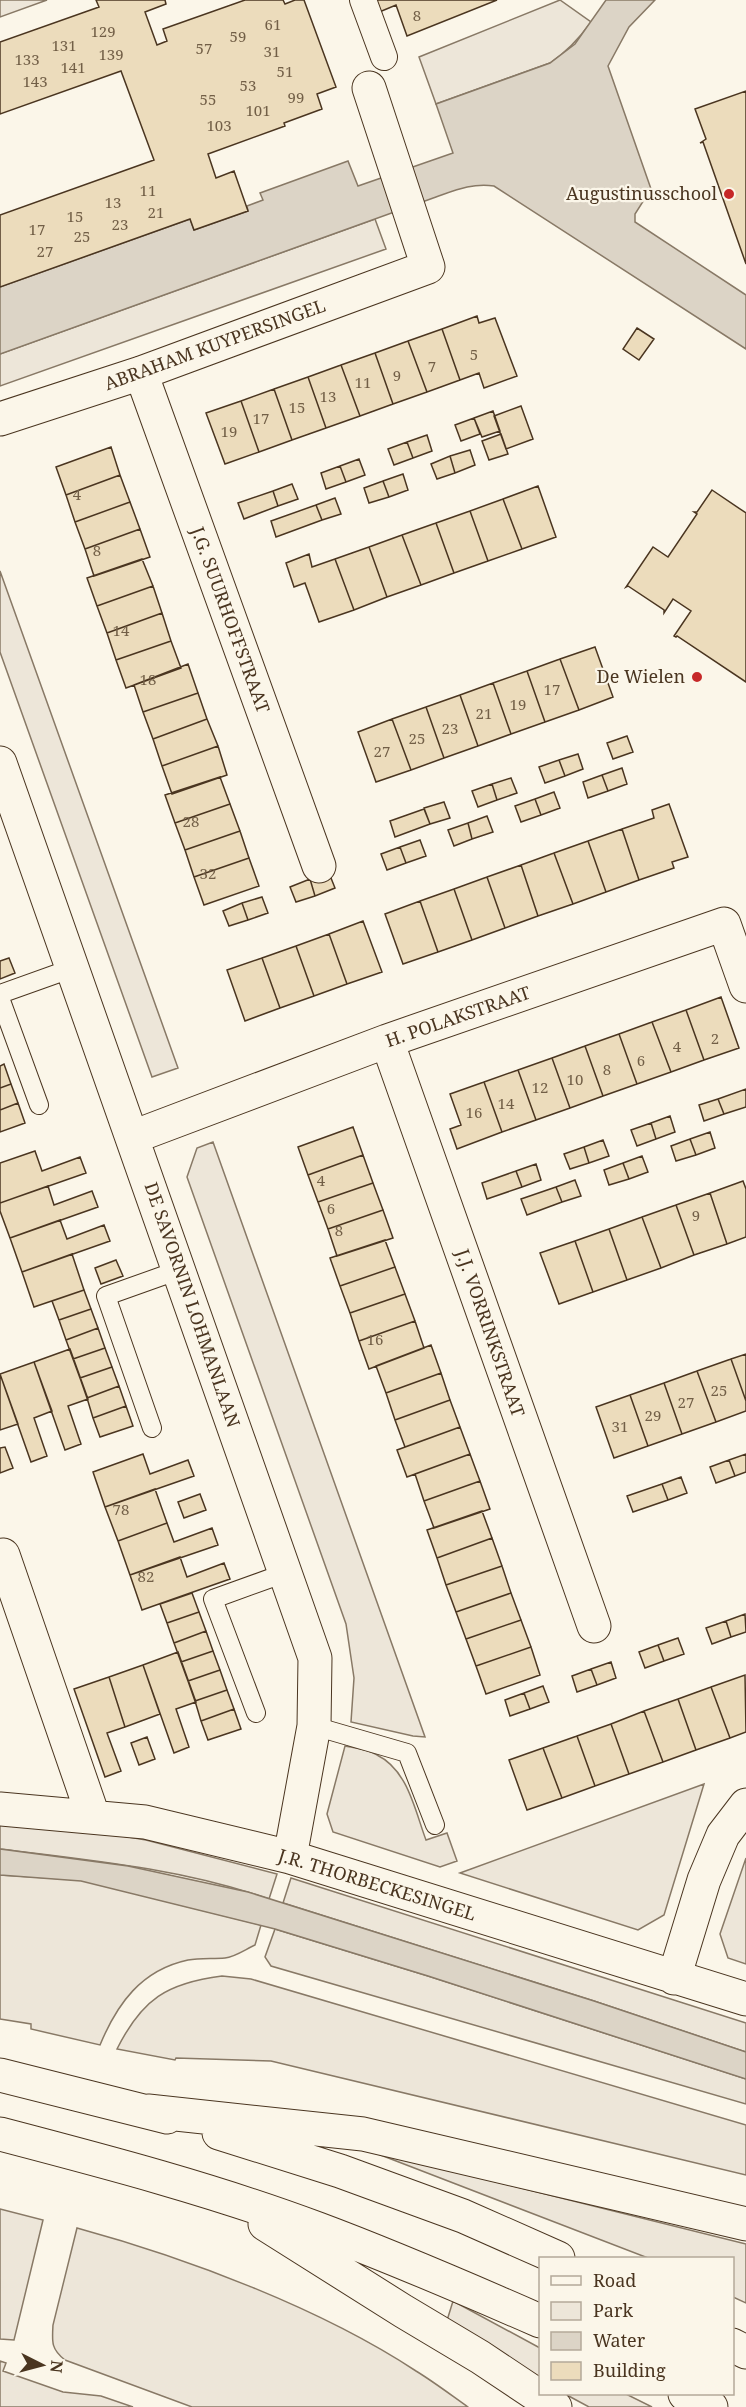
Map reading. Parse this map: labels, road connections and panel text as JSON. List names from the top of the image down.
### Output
{
  "streets": {
    "street": [
      "ABRAHAM KUYPERSINGEL",
      "J.G. SUURHOFFSTRAAT",
      "H. POLAKSTRAAT",
      "DE SAVORNIN LOHMANLAAN",
      "J.J. VORRINKSTRAAT",
      "J.R. THORBECKESINGEL"
    ]
  },
  "crossings": [
    ["ABRAHAM KUYPERSINGEL", "J.G. SUURHOFFSTRAAT"],
    ["H. POLAKSTRAAT", "DE SAVORNIN LOHMANLAAN"],
    ["H. POLAKSTRAAT", "J.J. VORRINKSTRAAT"],
    ["DE SAVORNIN LOHMANLAAN", "J.R. THORBECKESINGEL"]
  ],
  "places": ["Augustinusschool", "De Wielen"],
  "house_numbers": [
    "8",
    "61",
    "129",
    "59",
    "131",
    "57",
    "31",
    "139",
    "133",
    "141",
    "51",
    "143",
    "53",
    "99",
    "55",
    "101",
    "103",
    "11",
    "13",
    "21",
    "15",
    "23",
    "17",
    "25",
    "27",
    "5",
    "7",
    "9",
    "11",
    "13",
    "15",
    "17",
    "19",
    "4",
    "8",
    "14",
    "18",
    "17",
    "19",
    "21",
    "23",
    "25",
    "27",
    "28",
    "32",
    "2",
    "4",
    "6",
    "8",
    "10",
    "12",
    "14",
    "16",
    "4",
    "6",
    "9",
    "8",
    "16",
    "25",
    "27",
    "29",
    "31",
    "78",
    "82"
  ],
  "legend": [
    "Road",
    "Park",
    "Water",
    "Building"
  ],
  "north": "right"
}
